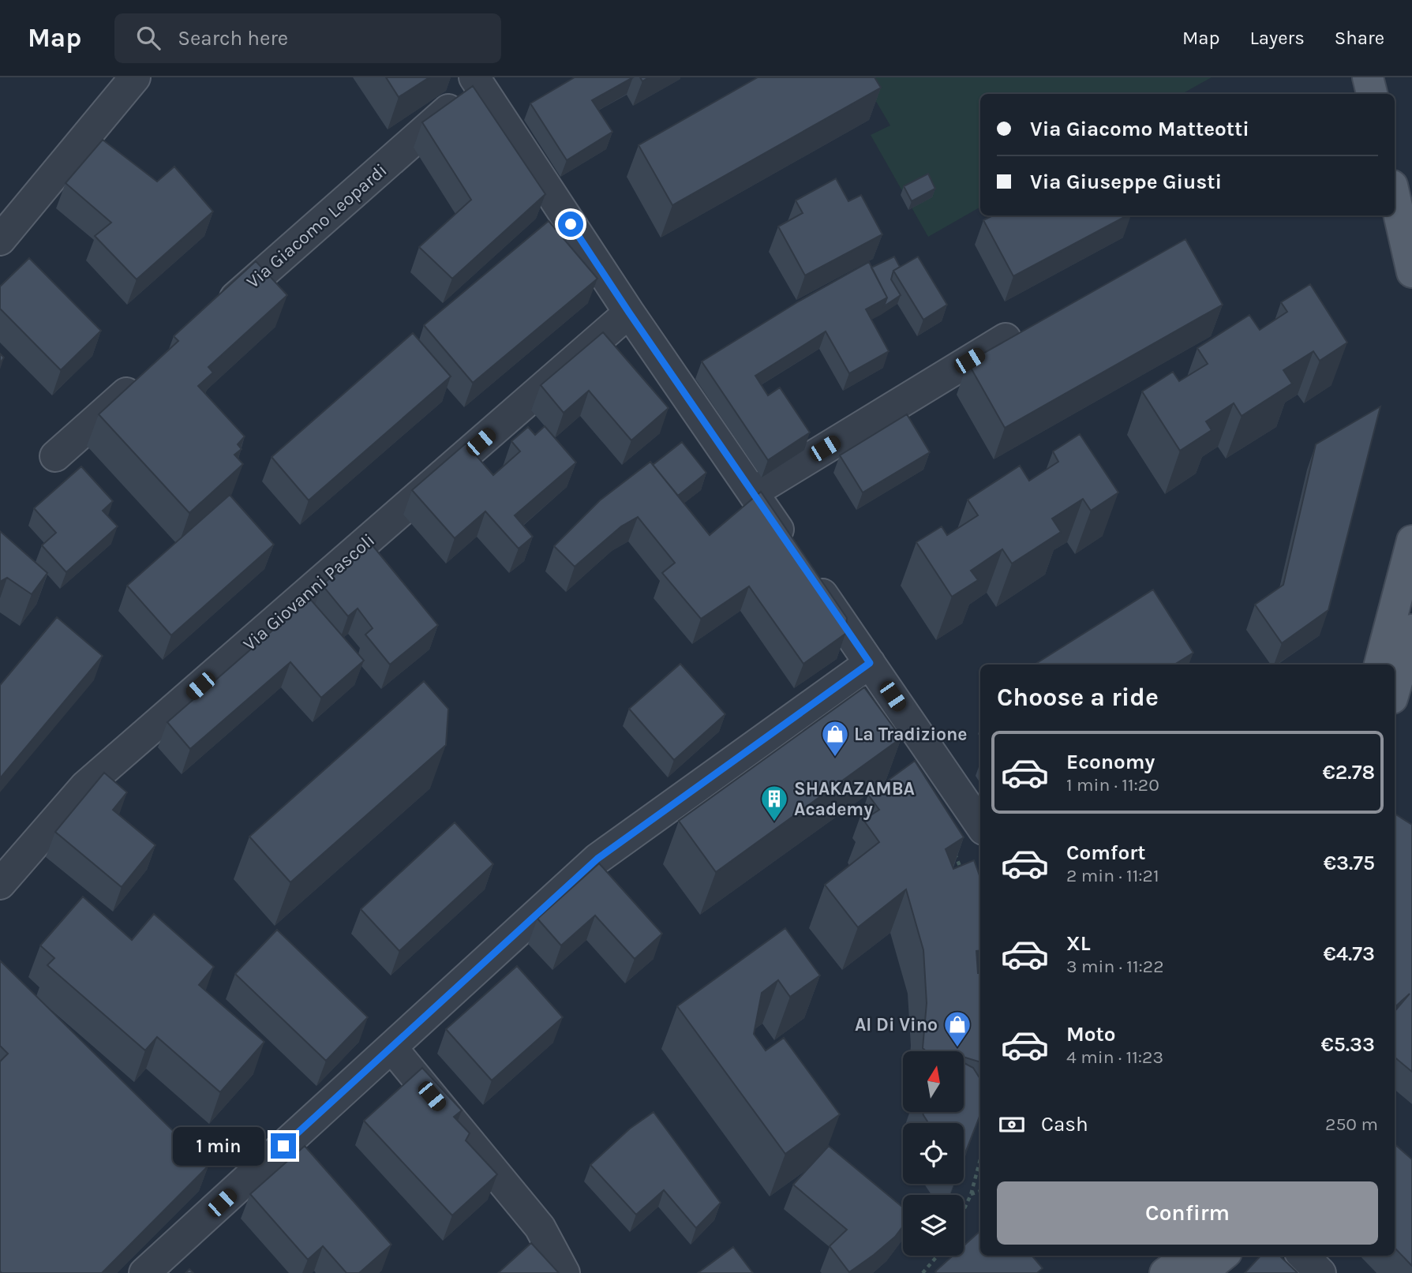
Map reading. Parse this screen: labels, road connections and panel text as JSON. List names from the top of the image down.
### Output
{
  "streets": {
    "street": ["Via Giacomo Leopardi", "Via Giovanni Pascoli"]
  },
  "places": {
    "shop": ["La Tradizione", "Al Di Vino"],
    "building": ["SHAKAZAMBA Academy"]
  },
  "north": "top",
  "page": {
    "header": "Map",
    "search": "Search here",
    "nav": ["Map", "Layers", "Share"],
    "banner": ["Via Giacomo Matteotti", "Via Giuseppe Giusti"],
    "heading": "Choose a ride",
    "list": [
      {
        "name": "Economy",
        "note": "1 min · 11:20",
        "value": "€2.78"
      },
      {
        "name": "Comfort",
        "note": "2 min · 11:21",
        "value": "€3.75"
      },
      {
        "name": "XL",
        "note": "3 min · 11:22",
        "value": "€4.73"
      },
      {
        "name": "Moto",
        "note": "4 min · 11:23",
        "value": "€5.33"
      }
    ],
    "pay": ["Cash", "250 m"],
    "bubble": "1 min",
    "buttons": "Confirm"
  }
}
